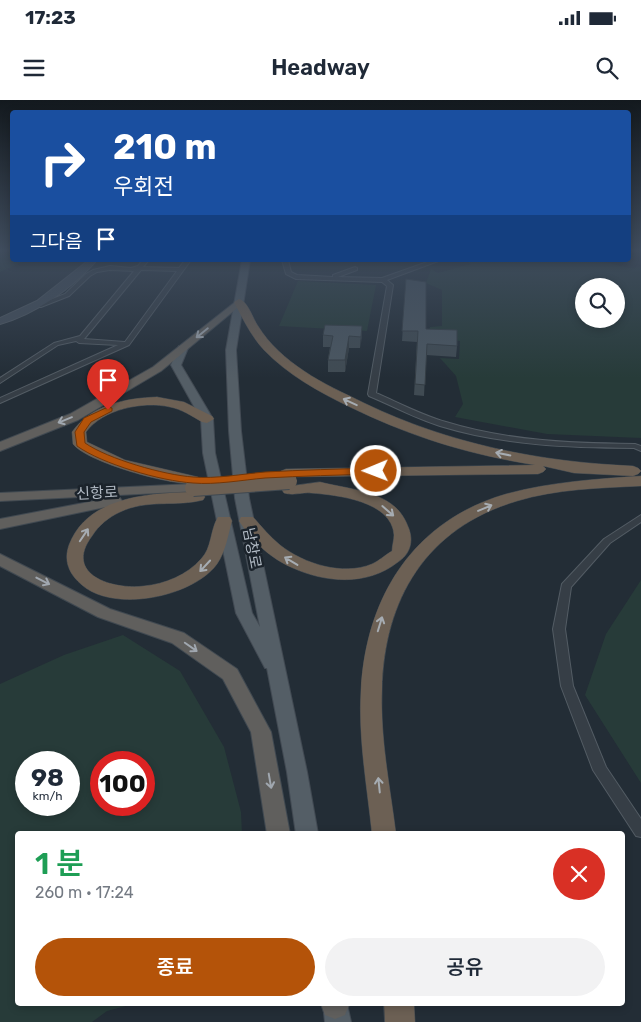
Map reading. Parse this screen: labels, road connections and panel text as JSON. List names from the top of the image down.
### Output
{
  "streets": {
    "highway": ["신항로"],
    "main road": ["남창로"]
  },
  "page": {
    "status": "17:23",
    "header": "Headway",
    "turn": ["210 m", "우회전"],
    "then": "그다음",
    "speed": "98 km/h",
    "limit": "100",
    "heading": ["1 분", "260 m · 17:24"],
    "buttons": ["종료", "공유"]
  }
}
